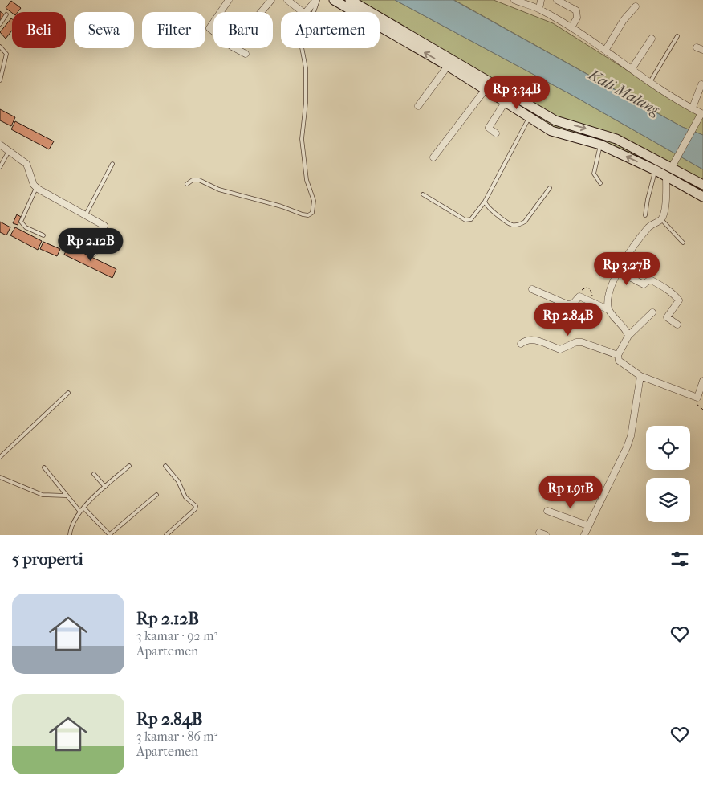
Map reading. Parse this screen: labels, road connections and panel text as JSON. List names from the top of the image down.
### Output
{
  "water": ["Kali Malang"],
  "page": {
    "chip": [
      "Beli",
      "Sewa",
      "Filter",
      "Baru",
      "Apartemen"
    ],
    "price": [
      "Rp 3.34B",
      "Rp 2.12B",
      "Rp 3.27B",
      "Rp 2.84B",
      "Rp 1.91B"
    ],
    "heading": "5 properti",
    "list": [
      {
        "name": "Rp 2.12B",
        "note": "3 kamar · 92 m² · Apartemen"
      },
      {
        "name": "Rp 2.84B",
        "note": "3 kamar · 86 m² · Apartemen"
      }
    ]
  }
}
